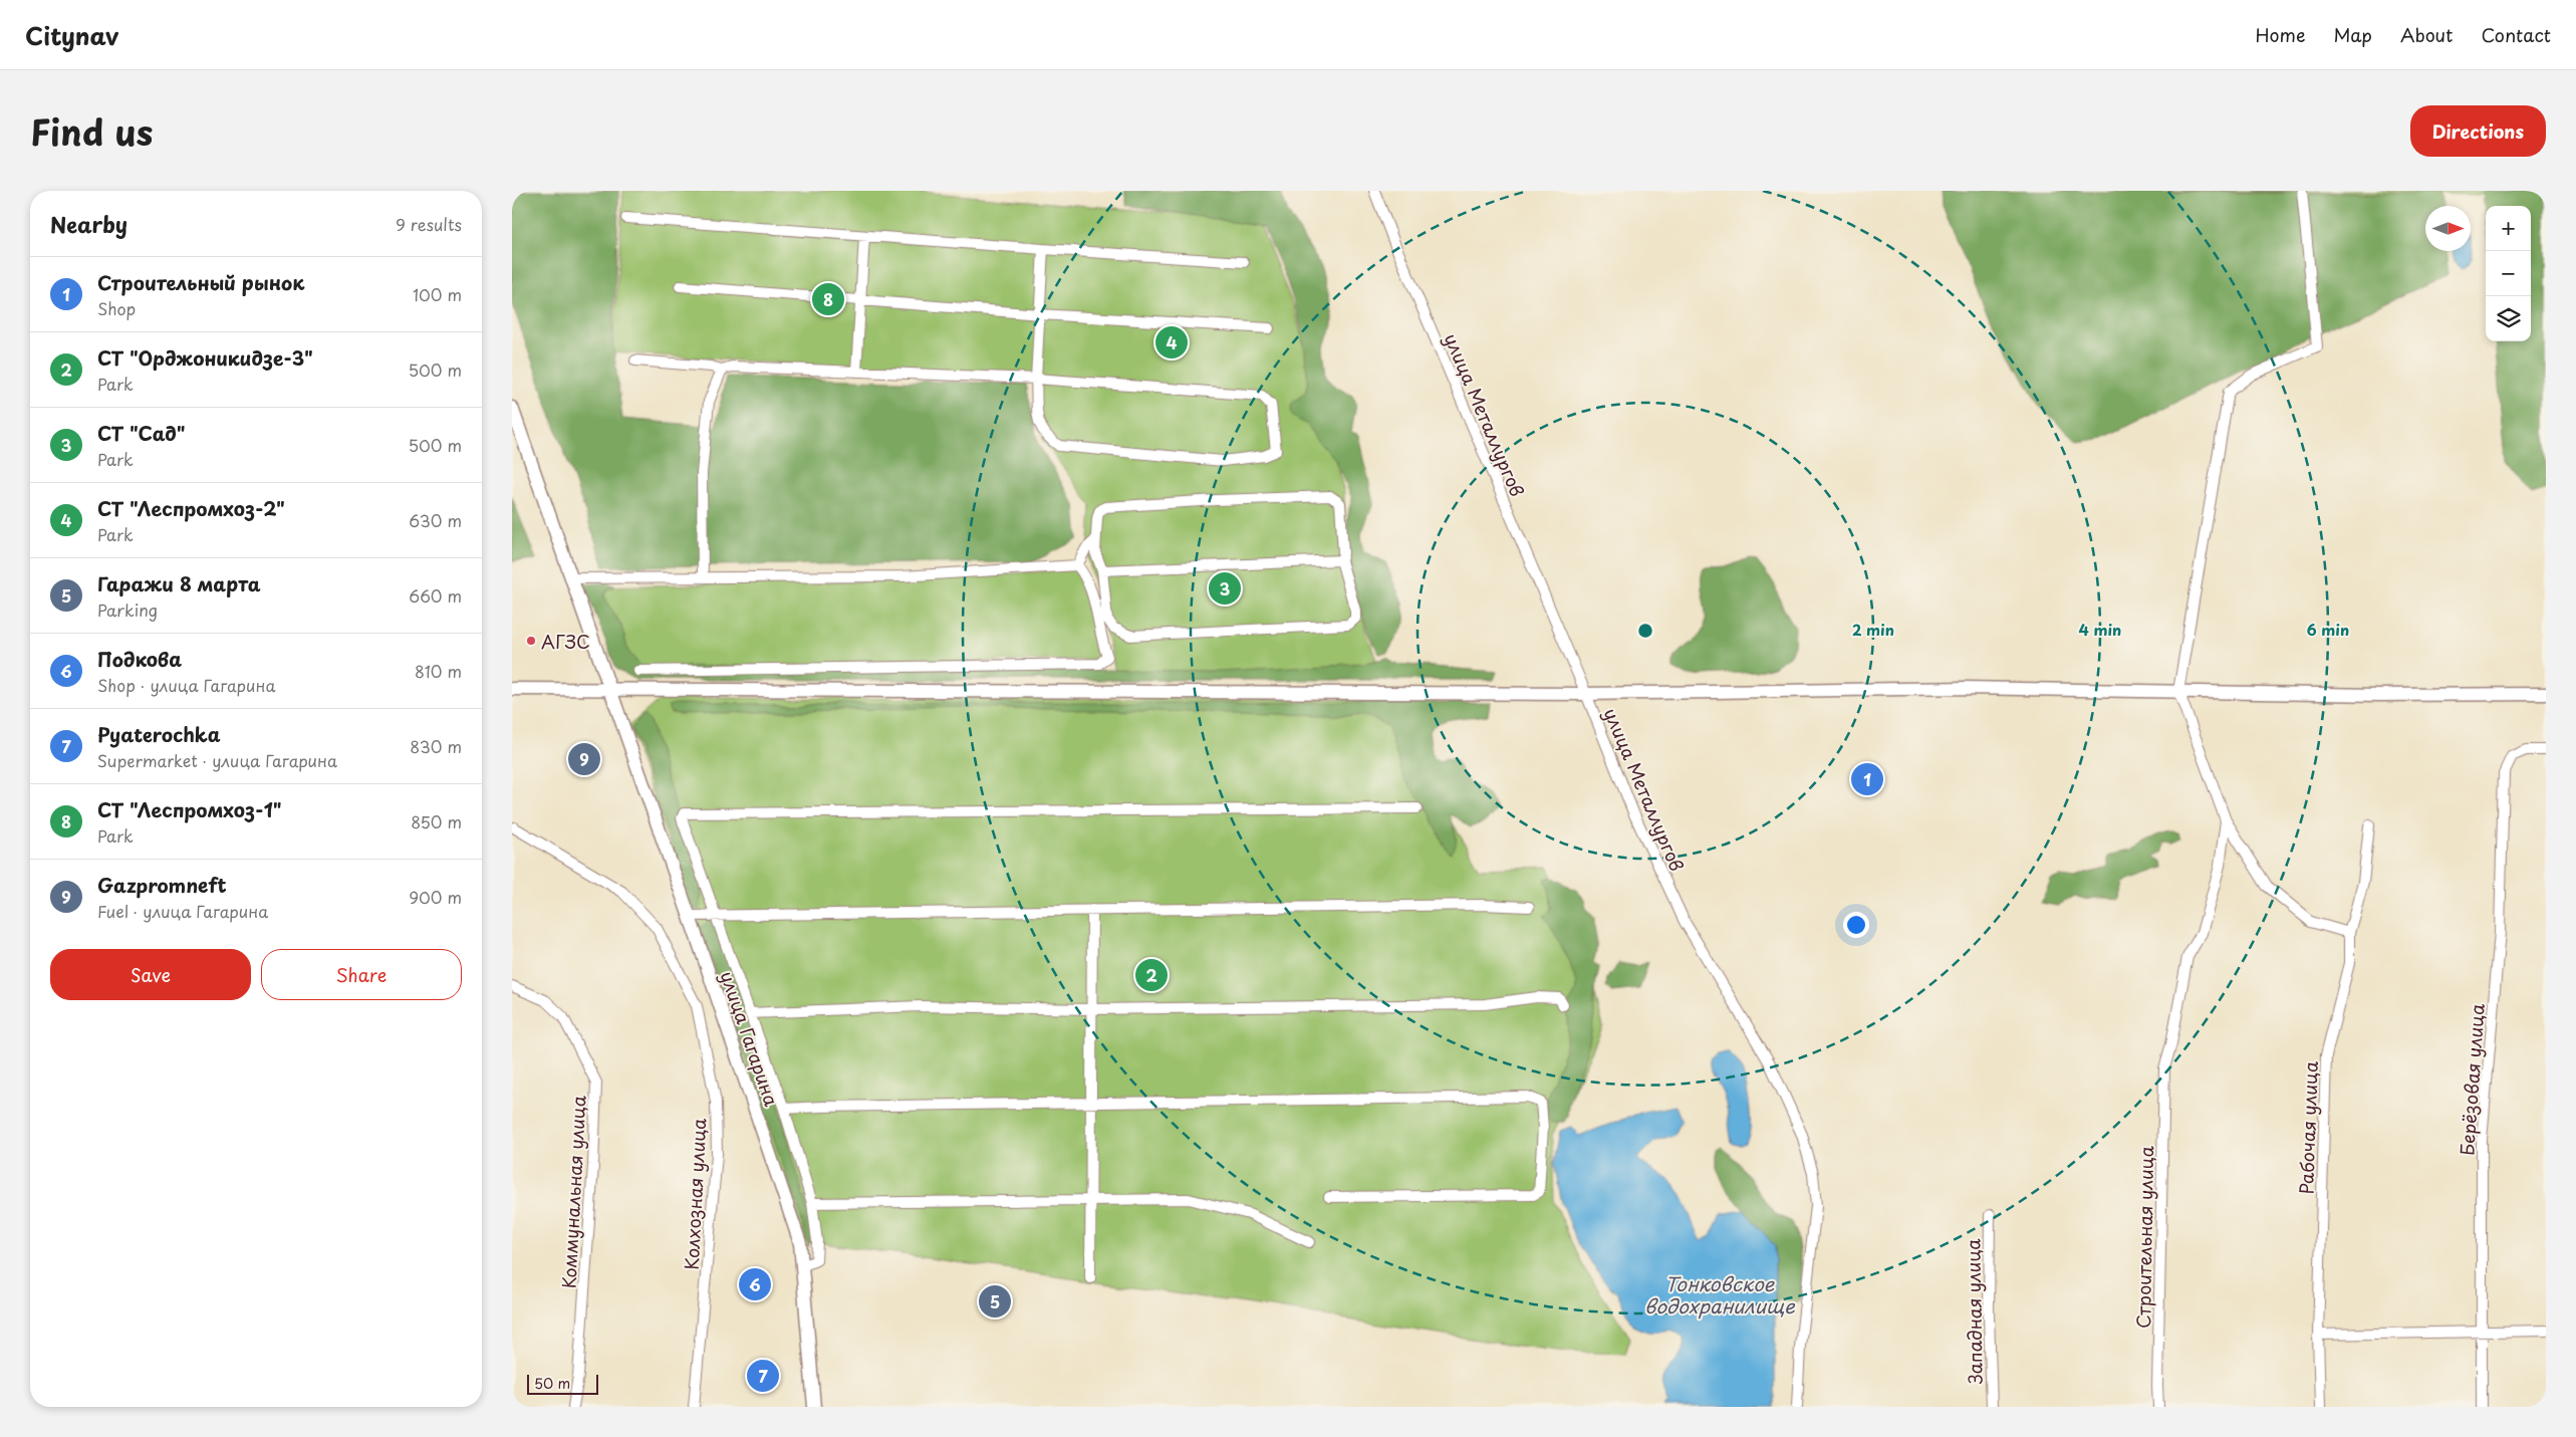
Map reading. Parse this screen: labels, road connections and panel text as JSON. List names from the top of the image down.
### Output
{
  "streets": {
    "main road": ["улица Гагарина"],
    "street": [
      "улица Металлургов",
      "Берёзовая улица",
      "Рабочая улица",
      "Коммунальная улица",
      "Колхозная улица",
      "Строительная улица",
      "Западная улица"
    ]
  },
  "water": ["Тонковское водохранилище"],
  "places": ["АГЗС"],
  "scale_bar": "50 m",
  "north": "right",
  "page": {
    "header": "Citynav",
    "nav": [
      "Home",
      "Map",
      "About",
      "Contact"
    ],
    "title": "Find us",
    "buttons": [
      "Directions",
      ["Save", "Share"]
    ],
    "heading": ["Nearby", "9 results"],
    "map_buttons": ["+", "−"],
    "list": [
      {
        "mark": "1",
        "name": "Строительный рынок",
        "note": "Shop",
        "value": "100 m"
      },
      {
        "mark": "2",
        "name": "СТ \"Орджоникидзе-3\"",
        "note": "Park",
        "value": "500 m"
      },
      {
        "mark": "3",
        "name": "СТ \"Сад\"",
        "note": "Park",
        "value": "500 m"
      },
      {
        "mark": "4",
        "name": "СТ \"Леспромхоз-2\"",
        "note": "Park",
        "value": "630 m"
      },
      {
        "mark": "5",
        "name": "Гаражи 8 марта",
        "note": "Parking",
        "value": "660 m"
      },
      {
        "mark": "6",
        "name": "Подкова",
        "note": "Shop · улица Гагарина",
        "value": "810 m"
      },
      {
        "mark": "7",
        "name": "Pyaterochka",
        "note": "Supermarket · улица Гагарина",
        "value": "830 m"
      },
      {
        "mark": "8",
        "name": "СТ \"Леспромхоз-1\"",
        "note": "Park",
        "value": "850 m"
      },
      {
        "mark": "9",
        "name": "Gazpromneft",
        "note": "Fuel · улица Гагарина",
        "value": "900 m"
      }
    ],
    "pins": [
      "8",
      "4",
      "3",
      "9",
      "1",
      "2",
      "6",
      "5",
      "7"
    ],
    "scale": "50 m"
  },
  "rings": ["2 min", "4 min", "6 min"]
}
